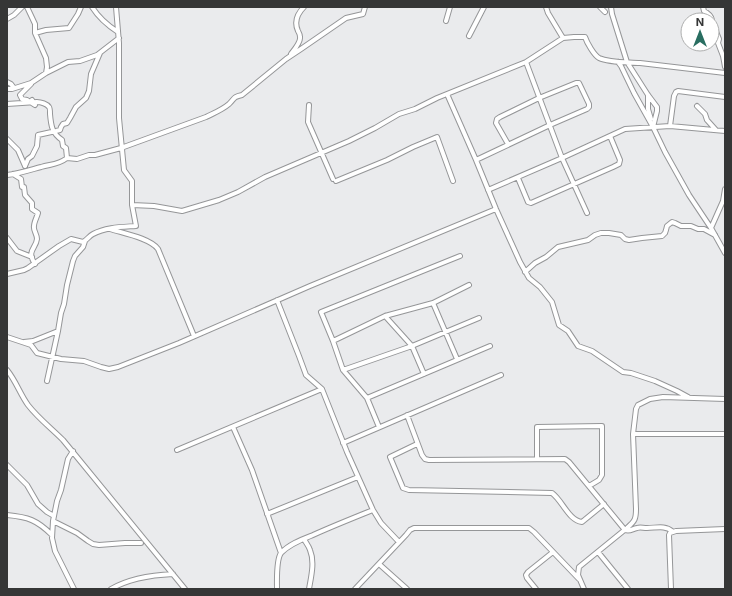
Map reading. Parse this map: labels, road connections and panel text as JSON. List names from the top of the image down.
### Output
{
  "north": "top"
}
